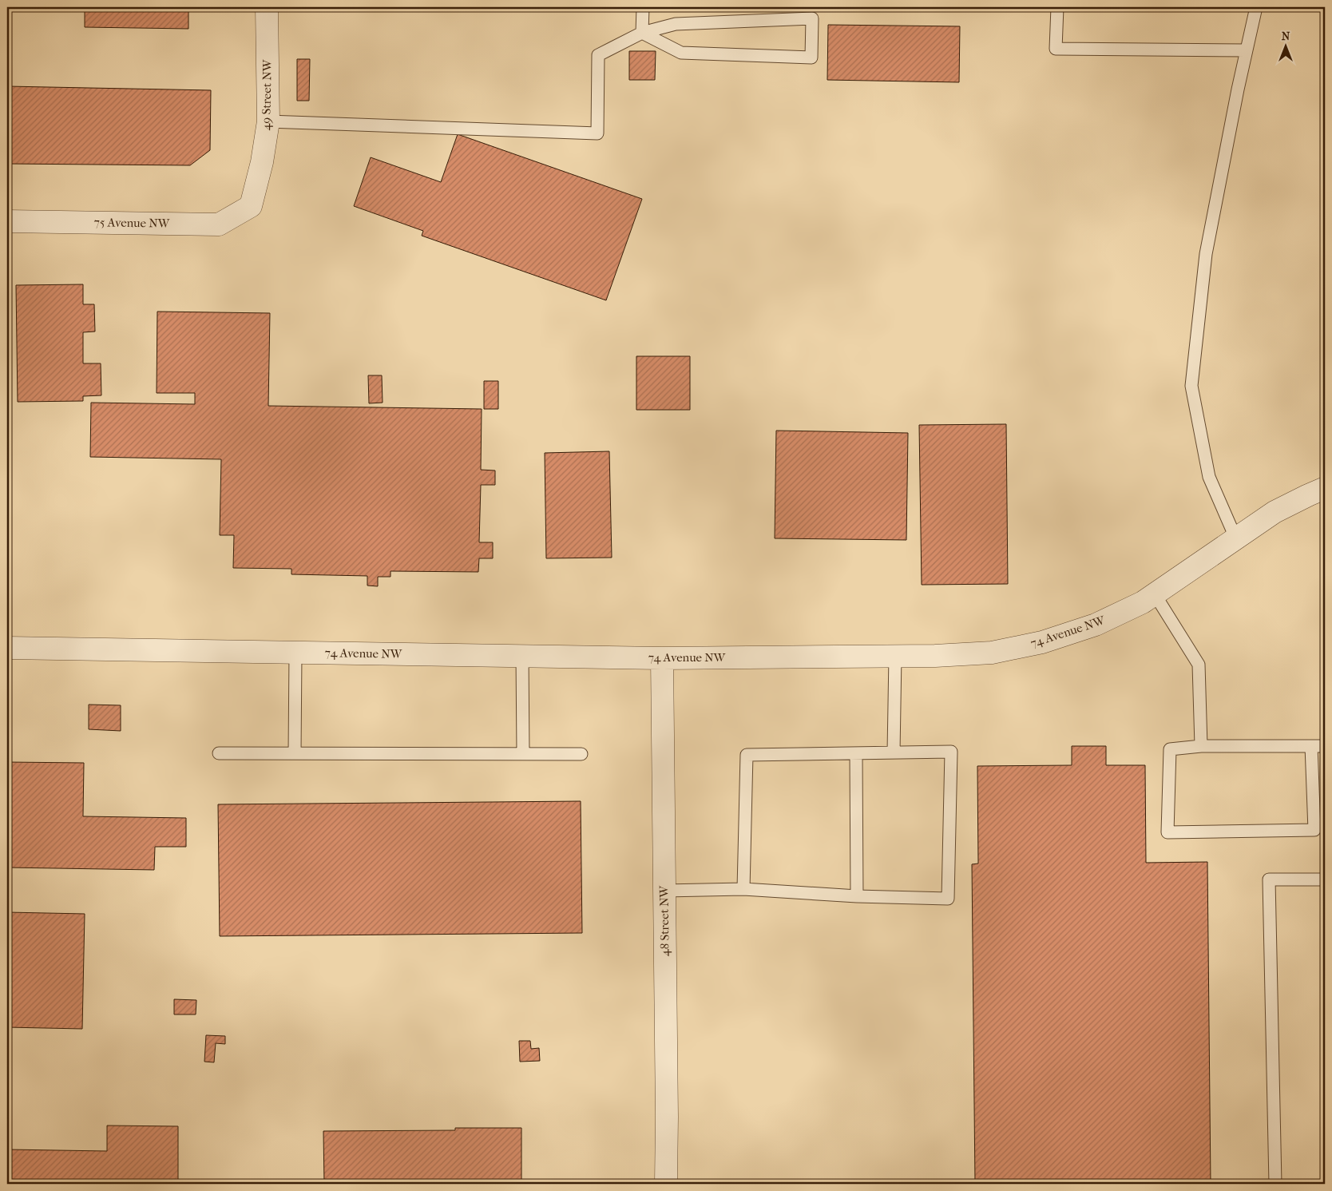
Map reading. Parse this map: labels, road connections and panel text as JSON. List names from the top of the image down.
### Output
{
  "streets": {
    "street": [
      "49 Street NW",
      "75 Avenue NW",
      "74 Avenue NW",
      "48 Street NW"
    ]
  },
  "crossings": [
    ["49 Street NW", "75 Avenue NW"],
    ["74 Avenue NW", "48 Street NW"]
  ],
  "north": "top"
}
